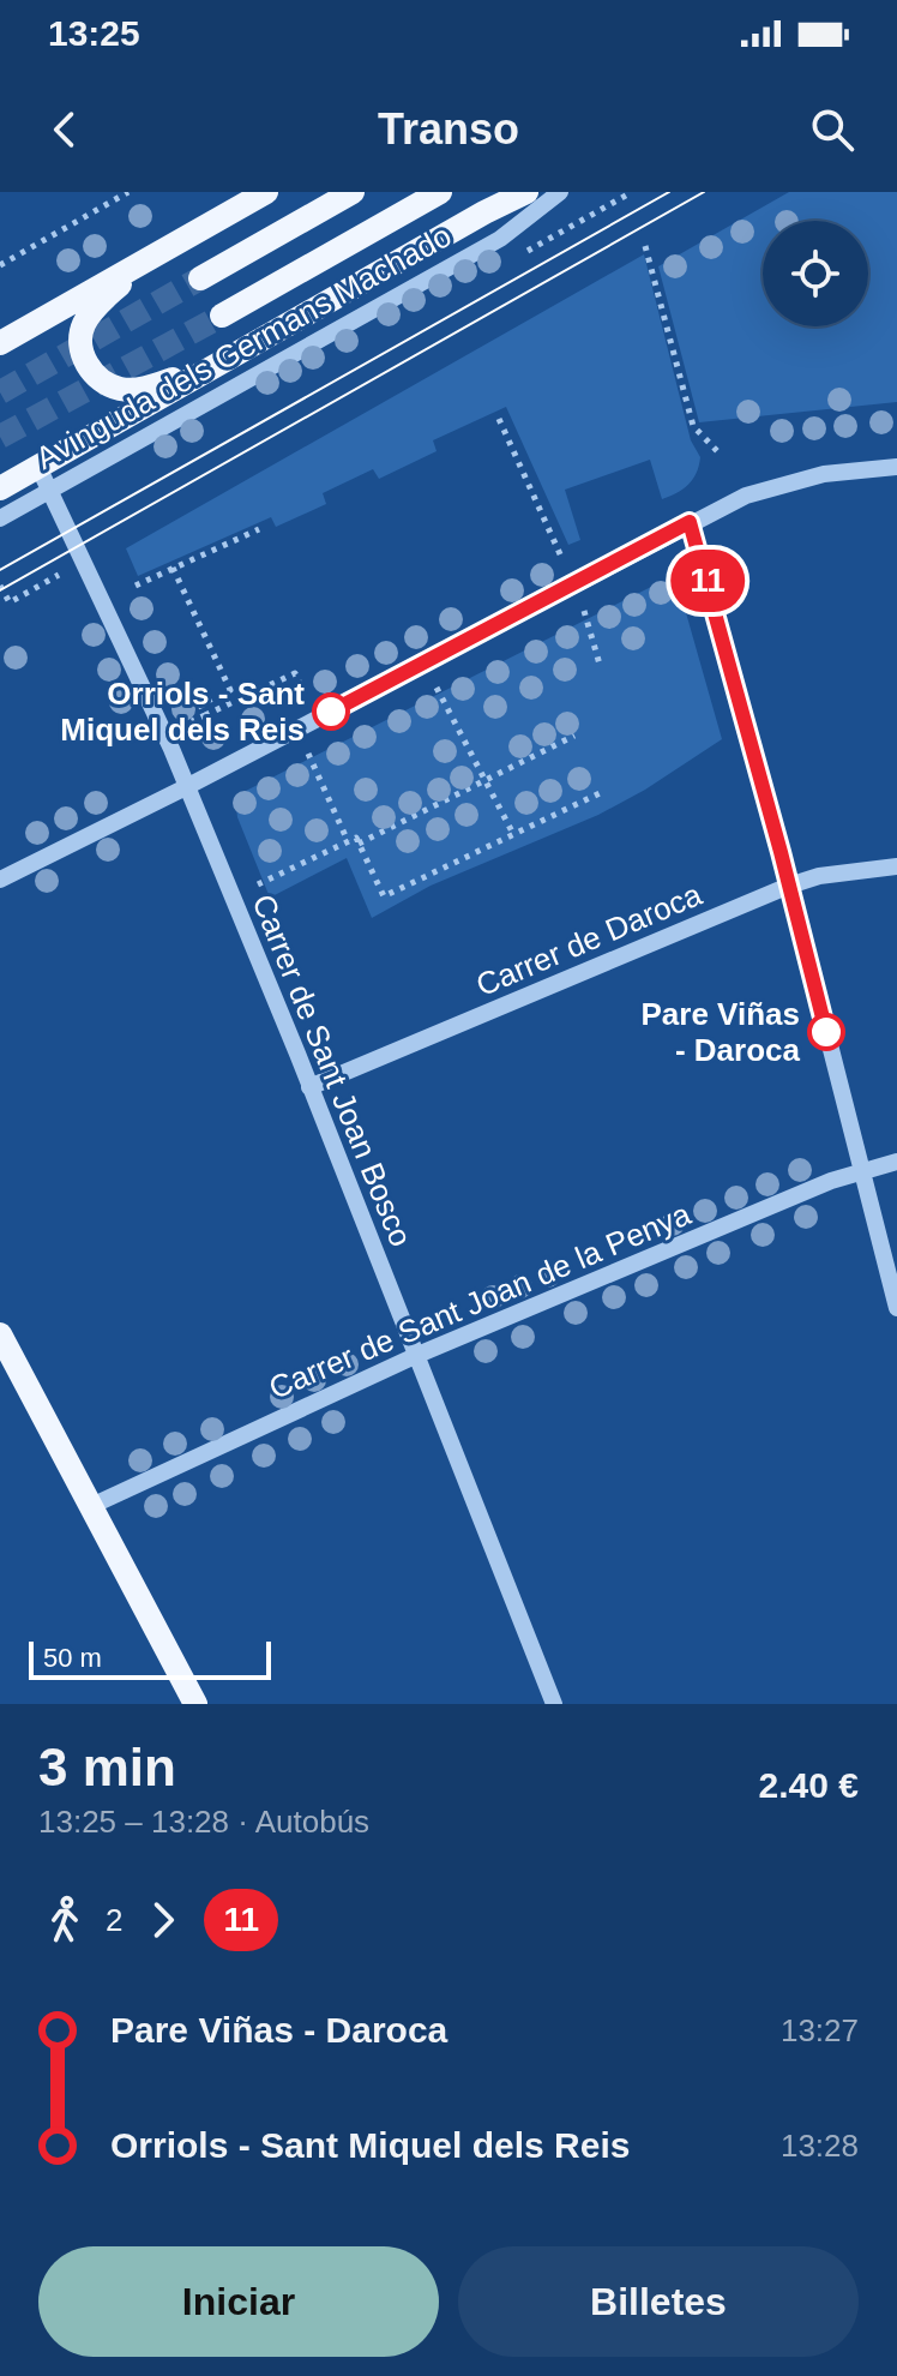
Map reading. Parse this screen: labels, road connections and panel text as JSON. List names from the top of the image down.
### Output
{
  "streets": {
    "main road": ["Avinguda dels Germans Machado"],
    "street": ["Carrer de Daroca", "Carrer de Sant Joan Bosco", "Carrer de Sant Joan de la Penya"]
  },
  "crossings": [
    ["Avinguda dels Germans Machado", "Carrer de Sant Joan Bosco"],
    ["Carrer de Daroca", "Carrer de Sant Joan Bosco"],
    ["Carrer de Sant Joan Bosco", "Carrer de Sant Joan de la Penya"]
  ],
  "places": ["Orriols - Sant Miquel dels Reis", "Pare Viñas - Daroca"],
  "lines": ["bus line 11"],
  "scale_bar": "50 m",
  "page": {
    "status": "13:25",
    "header": "Transo",
    "on_map": "11",
    "scale": "50 m",
    "heading": ["3 min", "13:25 – 13:28 · Autobús", "2.40 €"],
    "legs": ["2", "11"],
    "list": [
      {
        "name": "Pare Viñas - Daroca",
        "value": "13:27"
      },
      {
        "name": "Orriols - Sant Miquel dels Reis",
        "value": "13:28"
      }
    ],
    "buttons": ["Iniciar", "Billetes"]
  }
}
